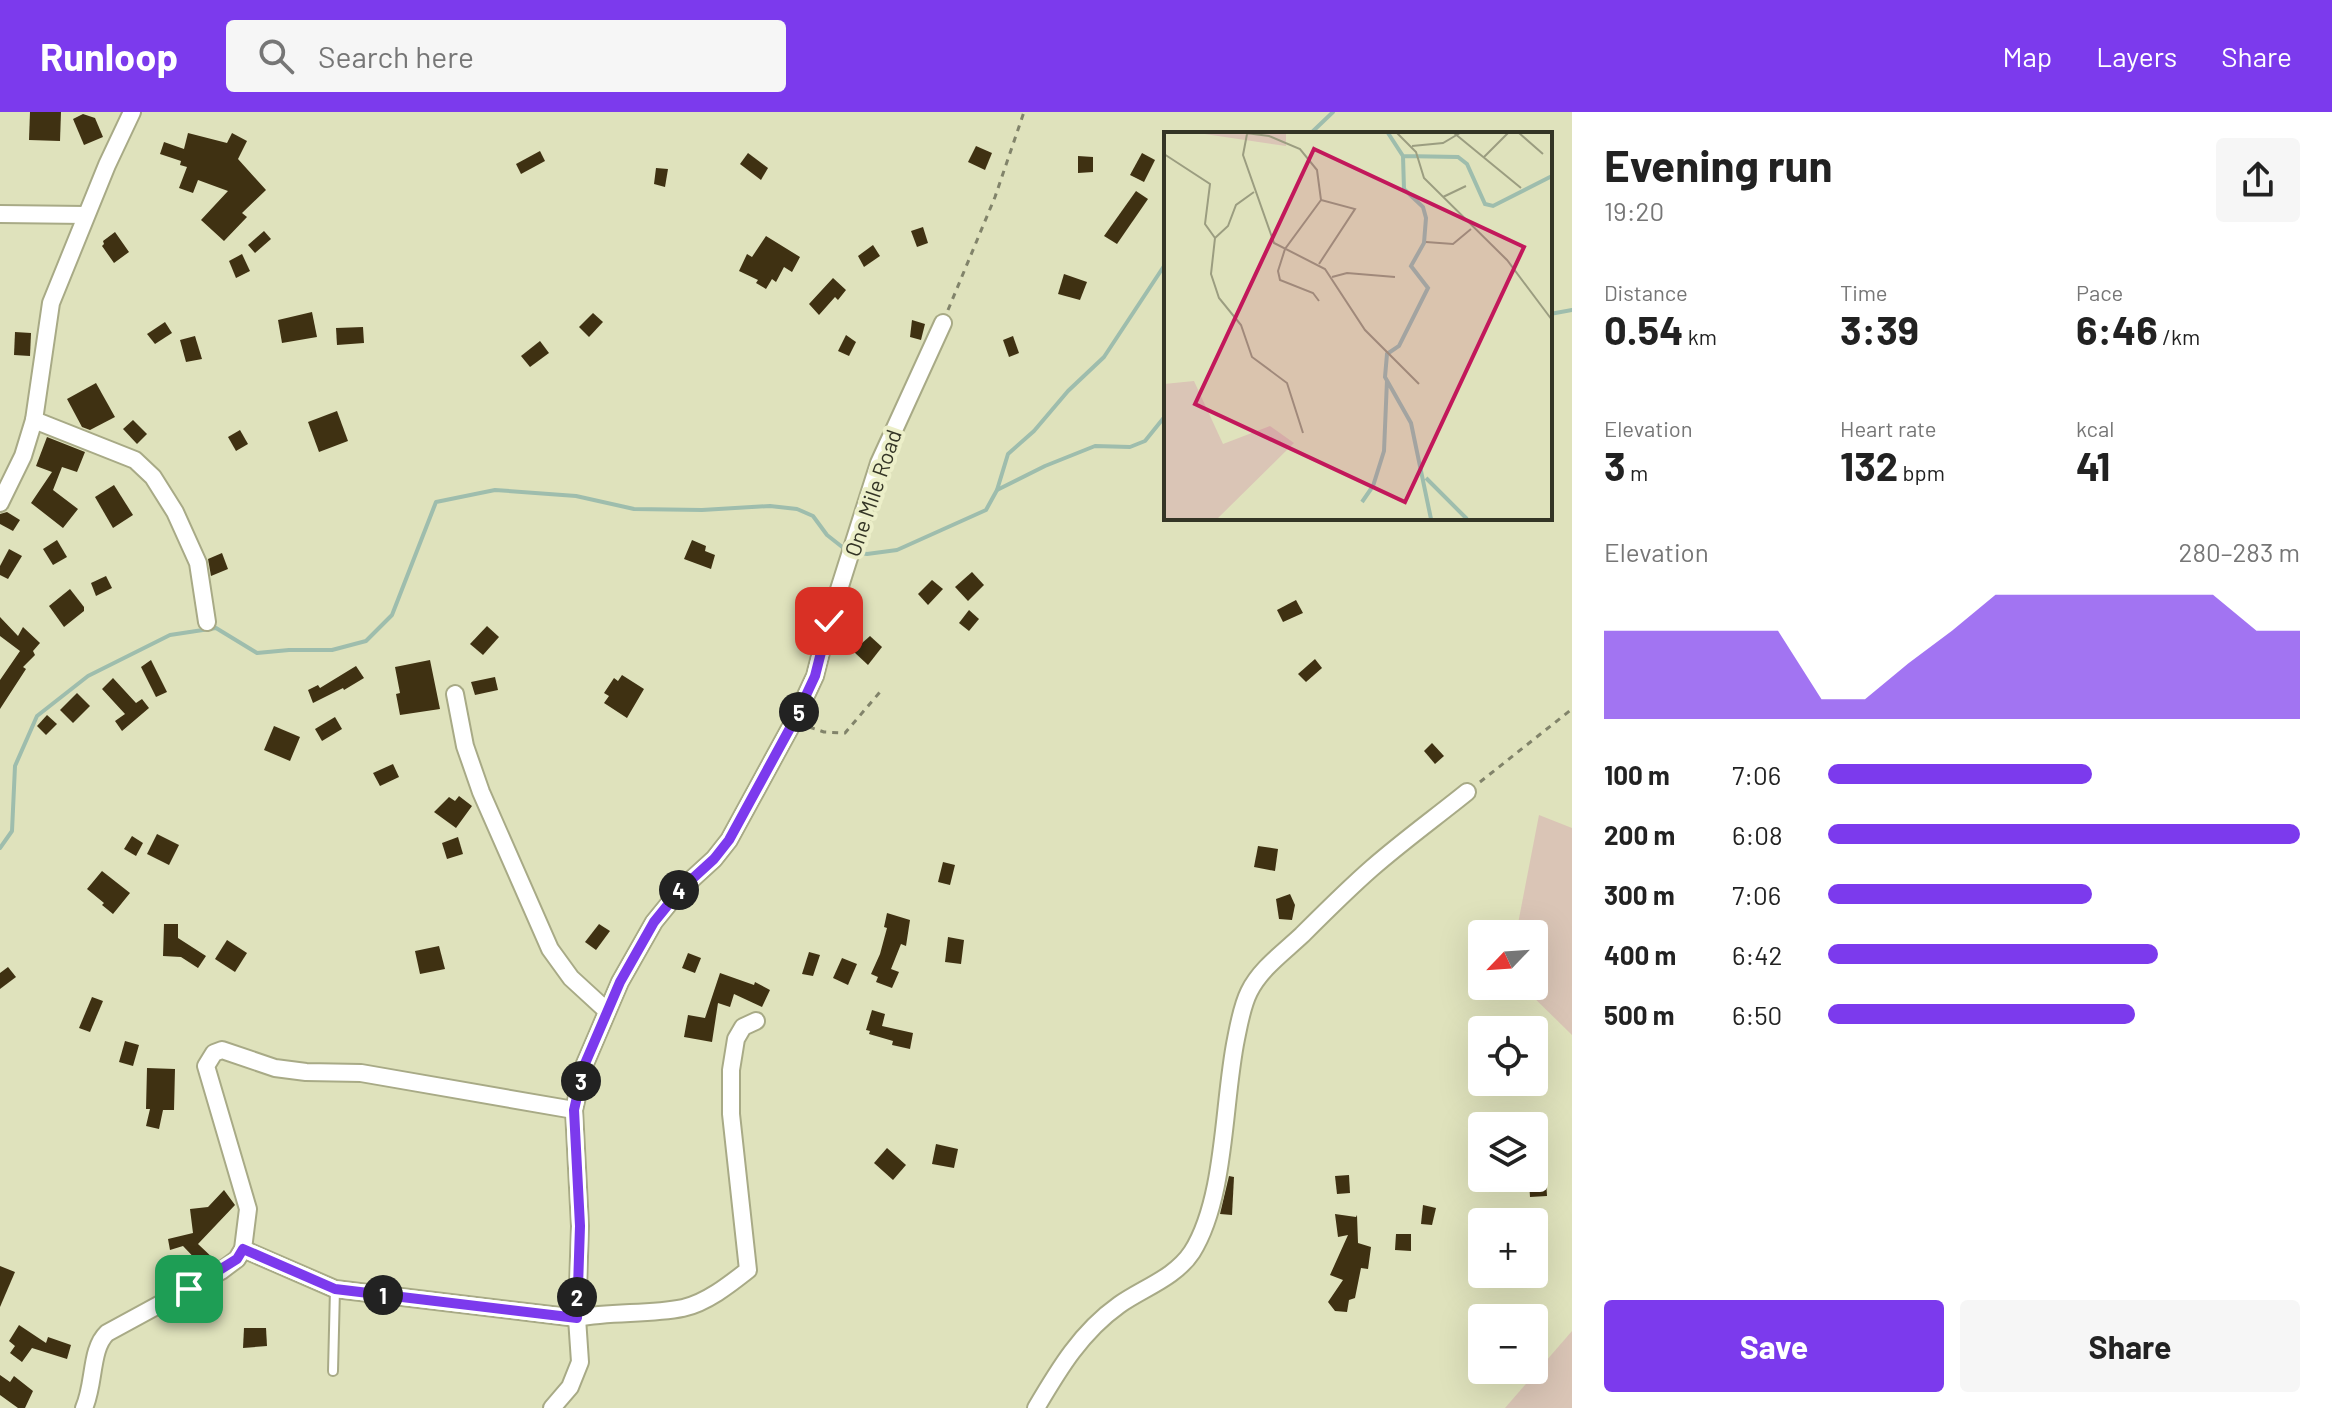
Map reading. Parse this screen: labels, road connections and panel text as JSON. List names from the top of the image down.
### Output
{
  "streets": {
    "street": ["One Mile Road"]
  },
  "north": "bottom left",
  "page": {
    "header": "Runloop",
    "search": "Search here",
    "nav": ["Map", "Layers", "Share"],
    "heading": ["Evening run", "19:20"],
    "stats": [
      ["Distance", "0.54 km"],
      ["Time", "3:39"],
      ["Pace", "6:46 /km"],
      ["Elevation", "3 m"],
      ["Heart rate", "132 bpm"],
      ["kcal", "41"]
    ],
    "chart": ["Elevation", "280–283 m"],
    "pins": [
      "5",
      "4",
      "3",
      "1",
      "2"
    ],
    "list": [
      {
        "name": "100 m",
        "note": "7:06"
      },
      {
        "name": "200 m",
        "note": "6:08"
      },
      {
        "name": "300 m",
        "note": "7:06"
      },
      {
        "name": "400 m",
        "note": "6:42"
      },
      {
        "name": "500 m",
        "note": "6:50"
      }
    ],
    "map_buttons": ["+", "−"],
    "buttons": ["Save", "Share"]
  }
}
